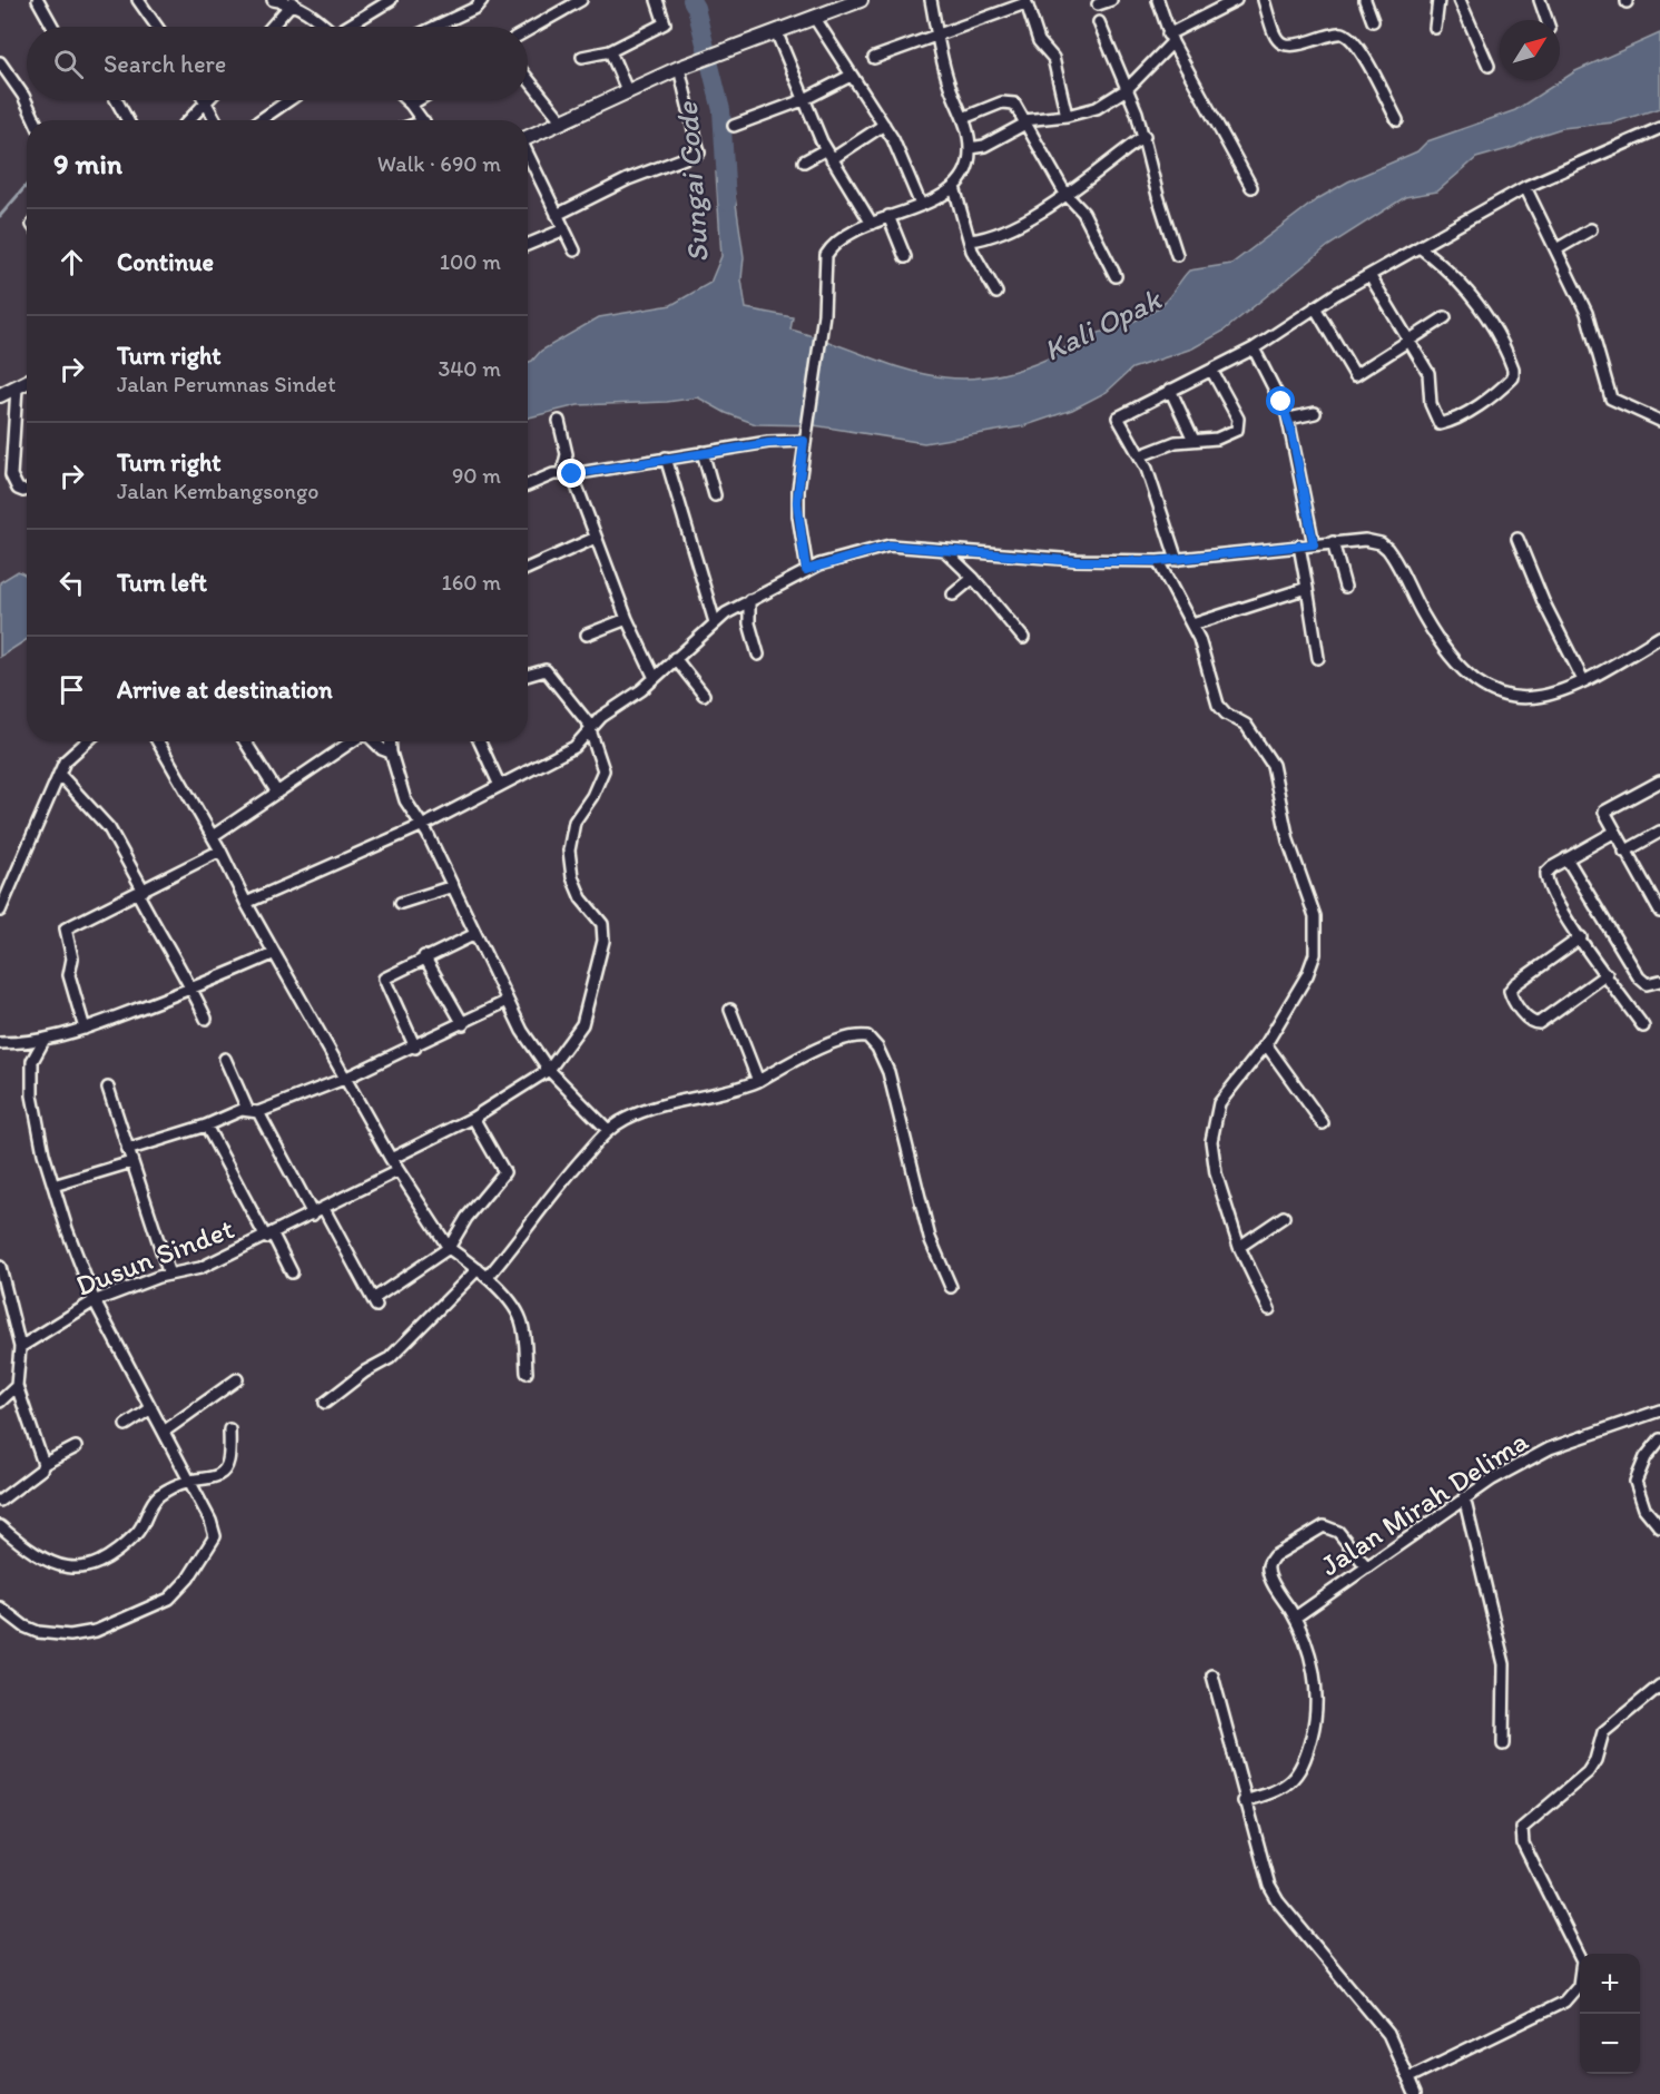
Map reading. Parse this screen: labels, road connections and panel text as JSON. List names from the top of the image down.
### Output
{
  "streets": {
    "street": ["Dusun Sindet", "Jalan Mirah Delima"]
  },
  "water": ["Sungai Code", "Kali Opak"],
  "north": "top right",
  "page": {
    "search": "Search here",
    "heading": ["9 min", "Walk · 690 m"],
    "list": [
      ["Continue", "100 m"],
      ["Turn right", "Jalan Perumnas Sindet", "340 m"],
      ["Turn right", "Jalan Kembangsongo", "90 m"],
      ["Turn left", "160 m"],
      "Arrive at destination"
    ],
    "map_buttons": ["+", "−"]
  }
}
